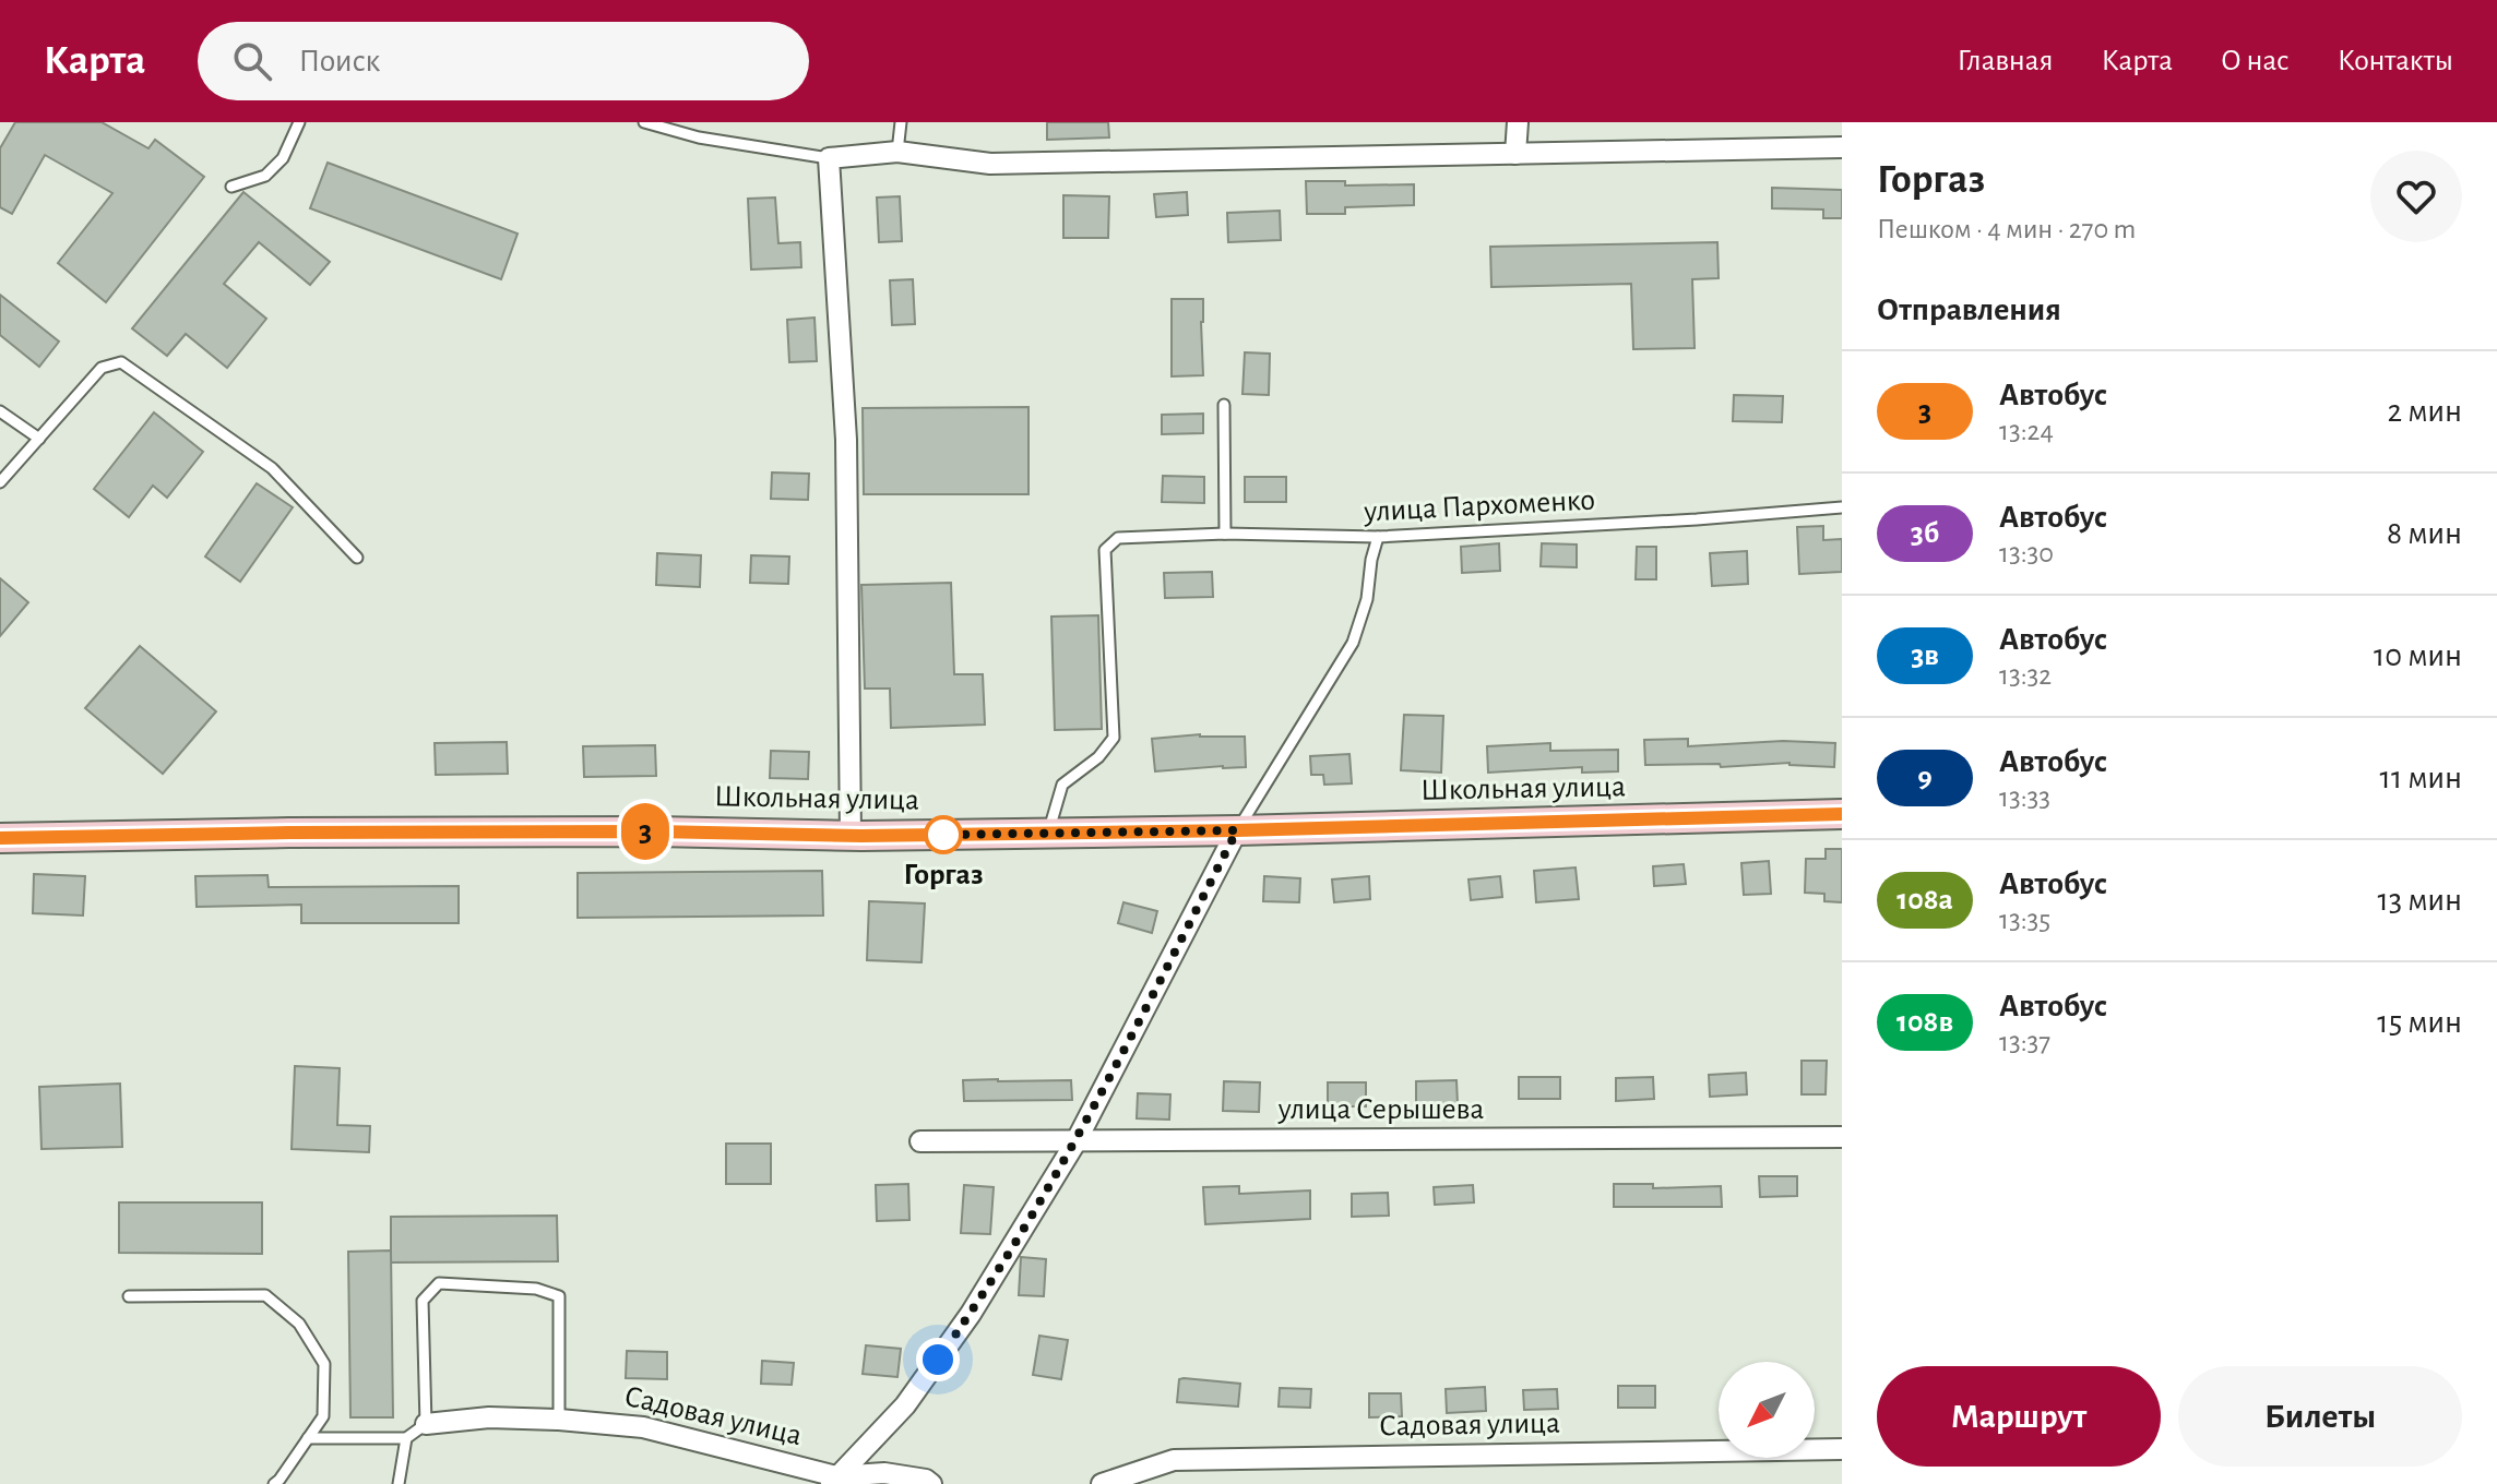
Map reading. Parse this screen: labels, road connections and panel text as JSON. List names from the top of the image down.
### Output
{
  "streets": {
    "main road": ["Школьная улица"],
    "street": ["улица Серышева", "Садовая улица"],
    "lane": ["улица Пархоменко"]
  },
  "crossings": [
    ["улица Пархоменко", "Школьная улица"]
  ],
  "places": ["Горгаз"],
  "lines": ["bus line 3"],
  "north": "bottom left",
  "page": {
    "header": "Карта",
    "search": "Поиск",
    "nav": [
      "Главная",
      "Карта",
      "О нас",
      "Контакты"
    ],
    "on_map": "3",
    "heading": [
      ["Горгаз", "Пешком · 4 мин · 270 m"],
      "Отправления"
    ],
    "list": [
      {
        "mark": "3",
        "name": "Автобус",
        "note": "13:24",
        "value": "2 мин"
      },
      {
        "mark": "3б",
        "name": "Автобус",
        "note": "13:30",
        "value": "8 мин"
      },
      {
        "mark": "3в",
        "name": "Автобус",
        "note": "13:32",
        "value": "10 мин"
      },
      {
        "mark": "9",
        "name": "Автобус",
        "note": "13:33",
        "value": "11 мин"
      },
      {
        "mark": "108а",
        "name": "Автобус",
        "note": "13:35",
        "value": "13 мин"
      },
      {
        "mark": "108в",
        "name": "Автобус",
        "note": "13:37",
        "value": "15 мин"
      }
    ],
    "buttons": ["Маршрут", "Билеты"]
  }
}
